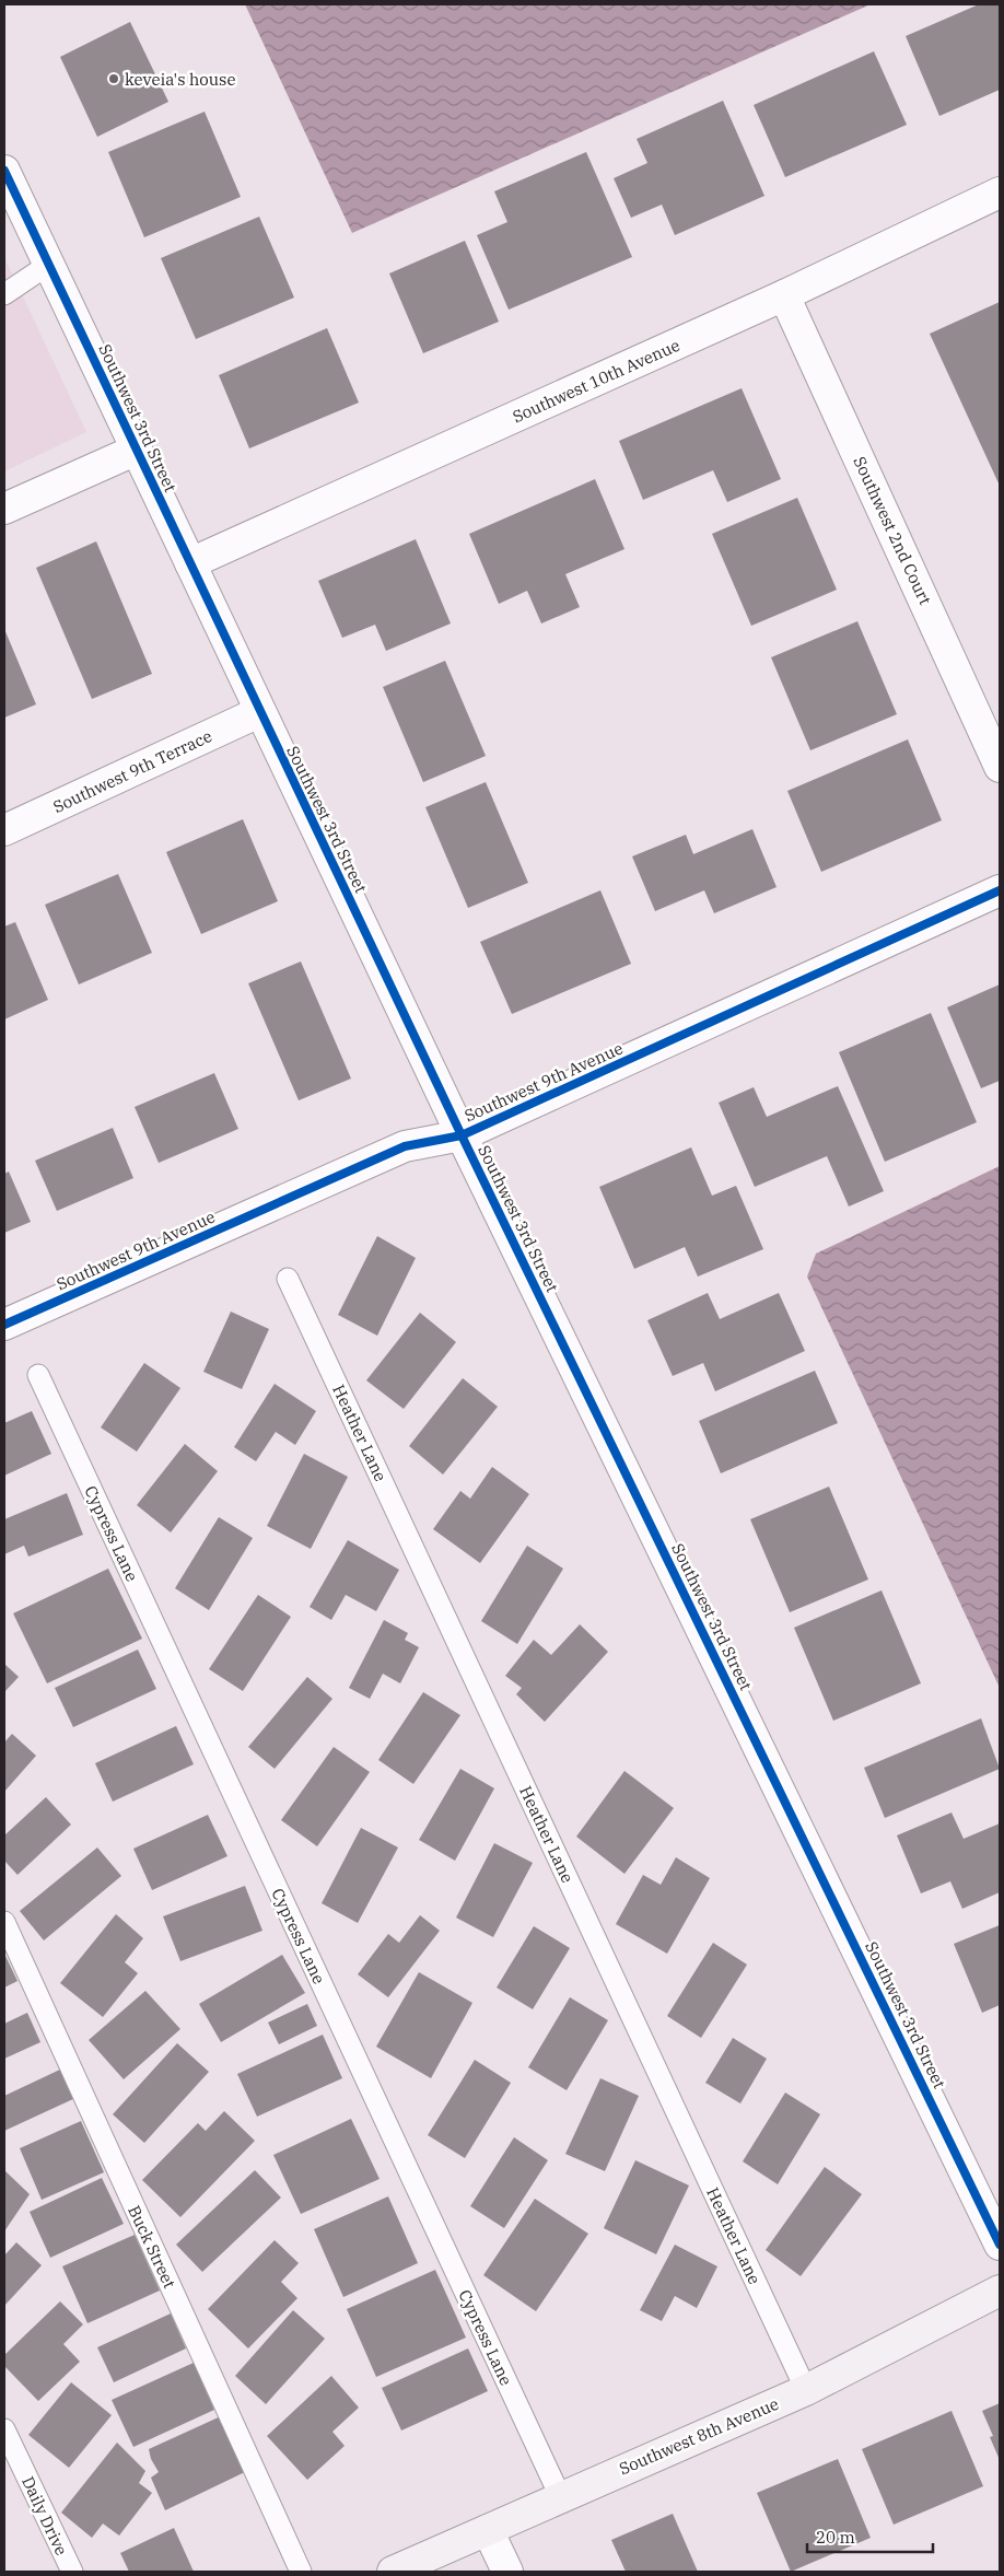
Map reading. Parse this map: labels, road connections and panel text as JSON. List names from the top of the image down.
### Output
{
  "streets": {
    "street": [
      "Southwest 10th Avenue",
      "Southwest 3rd Street",
      "Southwest 2nd Court",
      "Southwest 9th Terrace",
      "Southwest 9th Avenue",
      "Southwest 8th Avenue"
    ],
    "lane": [
      "Heather Lane",
      "Cypress Lane",
      "Buck Street",
      "Daily Drive"
    ]
  },
  "crossings": [
    ["Southwest 10th Avenue", "Southwest 3rd Street"],
    ["Southwest 10th Avenue", "Southwest 2nd Court"],
    ["Southwest 3rd Street", "Southwest 9th Terrace"],
    ["Southwest 3rd Street", "Southwest 9th Avenue"],
    ["Heather Lane", "Southwest 8th Avenue"],
    ["Cypress Lane", "Southwest 8th Avenue"]
  ],
  "places": ["keveia's house"],
  "scale_bar": "20 m"
}
